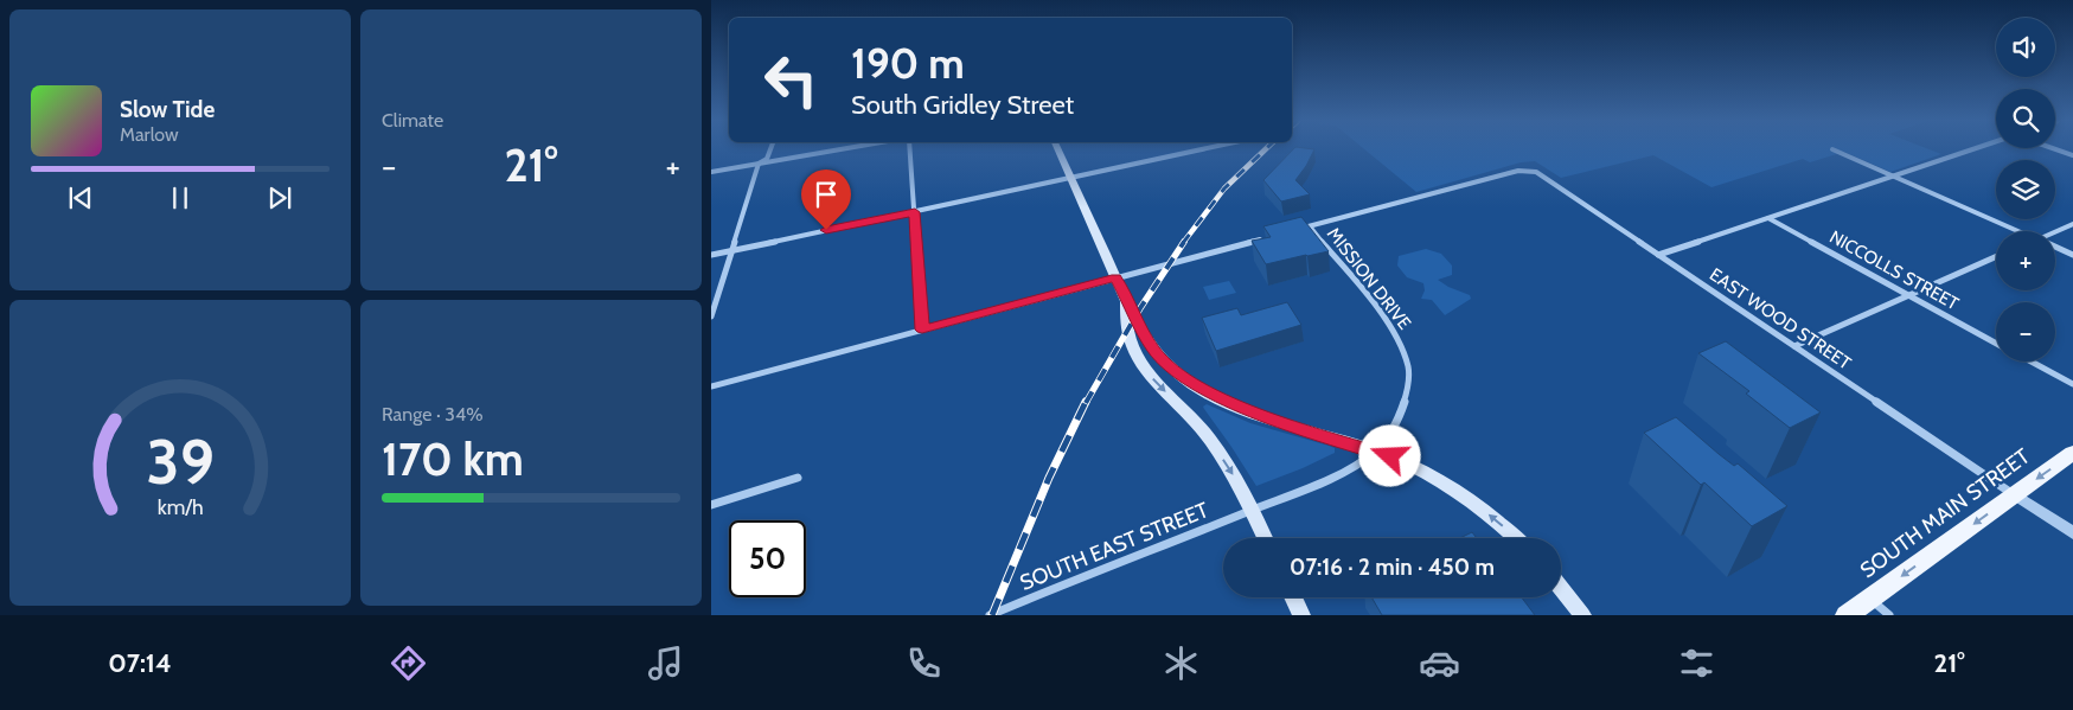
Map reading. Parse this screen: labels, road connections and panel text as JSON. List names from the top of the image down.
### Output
{
  "streets": {
    "main road": ["SOUTH MAIN STREET"],
    "street": [
      "NICCOLLS STREET",
      "MISSION DRIVE",
      "EAST WOOD STREET",
      "SOUTH EAST STREET"
    ]
  },
  "crossings": [
    ["MISSION DRIVE", "EAST WOOD STREET"],
    ["MISSION DRIVE", "SOUTH EAST STREET"],
    ["EAST WOOD STREET", "SOUTH MAIN STREET"]
  ],
  "one_way": ["SOUTH MAIN STREET"],
  "page": {
    "tile": [
      "Climate",
      ["Range · 34%", "170 km"]
    ],
    "map_buttons": ["+", "−"],
    "turn": ["190 m", "South Gridley Street"],
    "song": ["Slow Tide", "Marlow"],
    "heat": ["−", "21°", "+"],
    "limit": "50",
    "trip": "07:16 · 2 min · 450 m",
    "tabs": ["07:14", "21°"],
    "gauge": ["39", "km/h"]
  }
}
